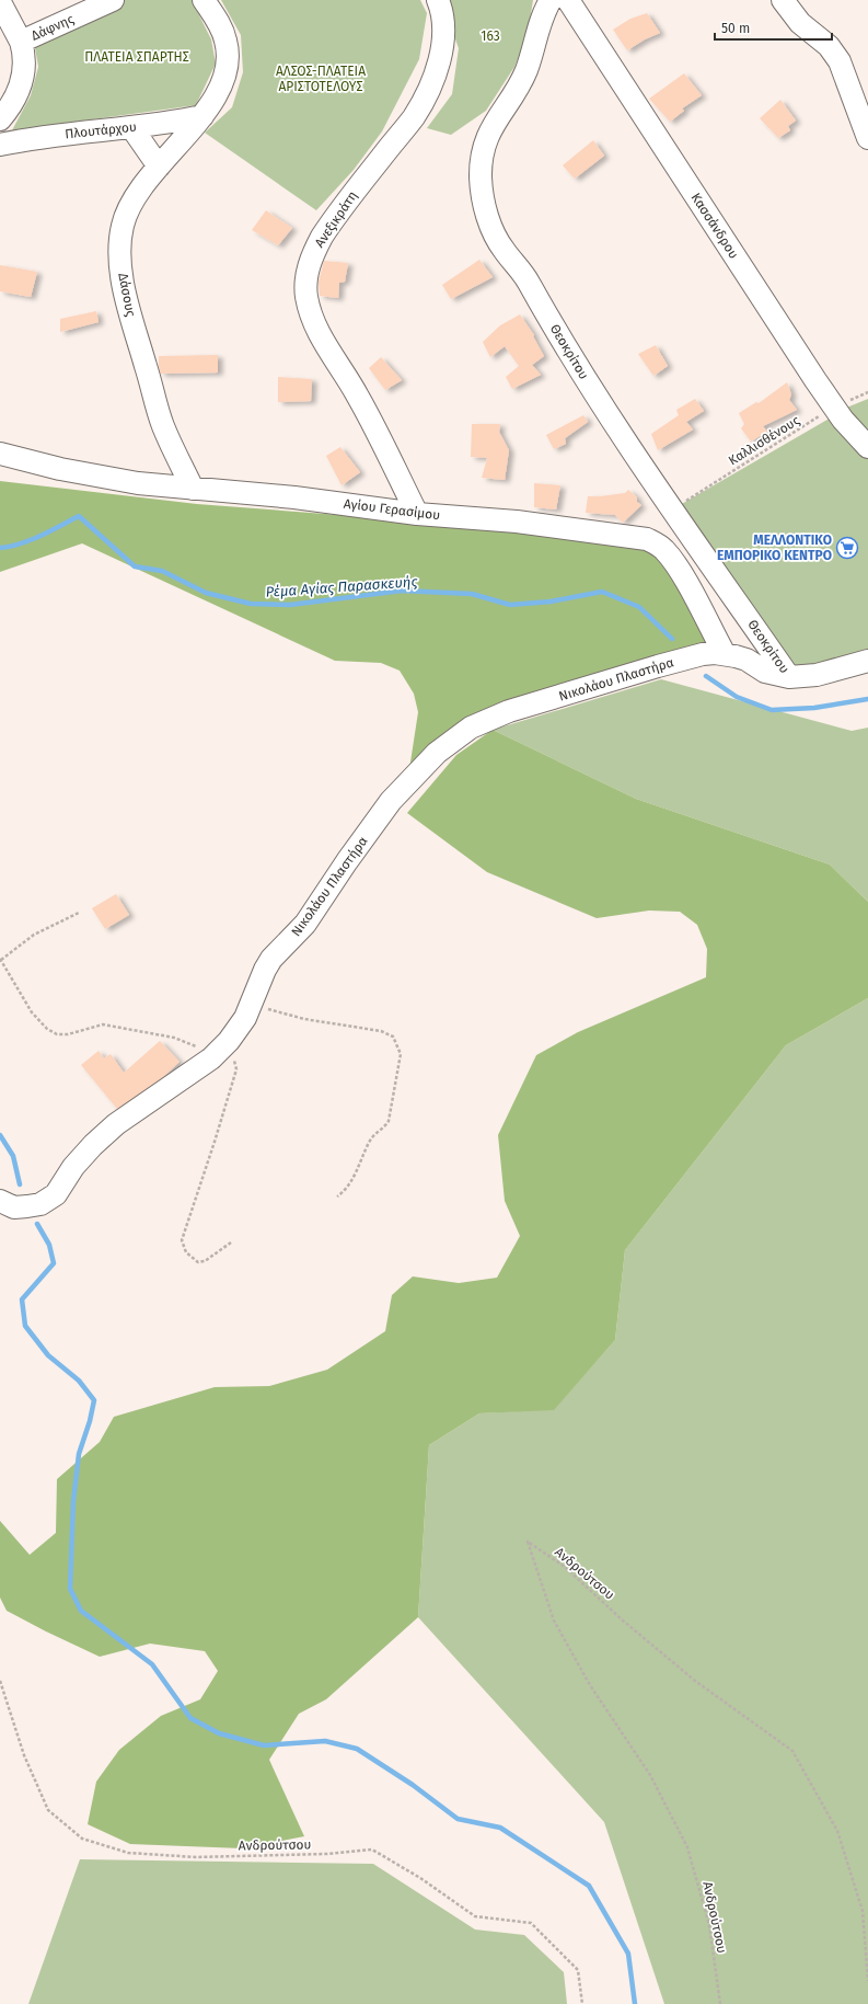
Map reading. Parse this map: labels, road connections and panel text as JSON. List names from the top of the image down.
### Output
{
  "streets": {
    "street": [
      "Δάφνης",
      "Πλουτάρχου",
      "Ανεξικράτη",
      "Κασσάνδρου",
      "Δάσους",
      "Θεοκρίτου",
      "Αγίου Γερασίμου",
      "Νικολάου Πλαστήρα"
    ],
    "path": ["Καλλισθένους", "Ανδρούτσου"]
  },
  "crossings": [
    ["Πλουτάρχου", "Δάσους"],
    ["Ανεξικράτη", "Αγίου Γερασίμου"],
    ["Κασσάνδρου", "Καλλισθένους"],
    ["Δάσους", "Αγίου Γερασίμου"],
    ["Θεοκρίτου", "Καλλισθένους"],
    ["Θεοκρίτου", "Νικολάου Πλαστήρα"],
    ["Αγίου Γερασίμου", "Νικολάου Πλαστήρα"]
  ],
  "water": ["Ρέμα Αγίας Παρασκευής"],
  "parks": ["163", "ΠΛΑΤΕΙΑ ΣΠΑΡΤΗΣ", "ΑΛΣΟΣ-ΠΛΑΤΕΙΑ ΑΡΙΣΤΟΤΕΛΟΥΣ"],
  "places": {
    "supermarket": ["ΜΕΛΛΟΝΤΙΚΟ ΕΜΠΟΡΙΚΟ ΚΕΝΤΡΟ"]
  },
  "scale_bar": "50 m"
}
